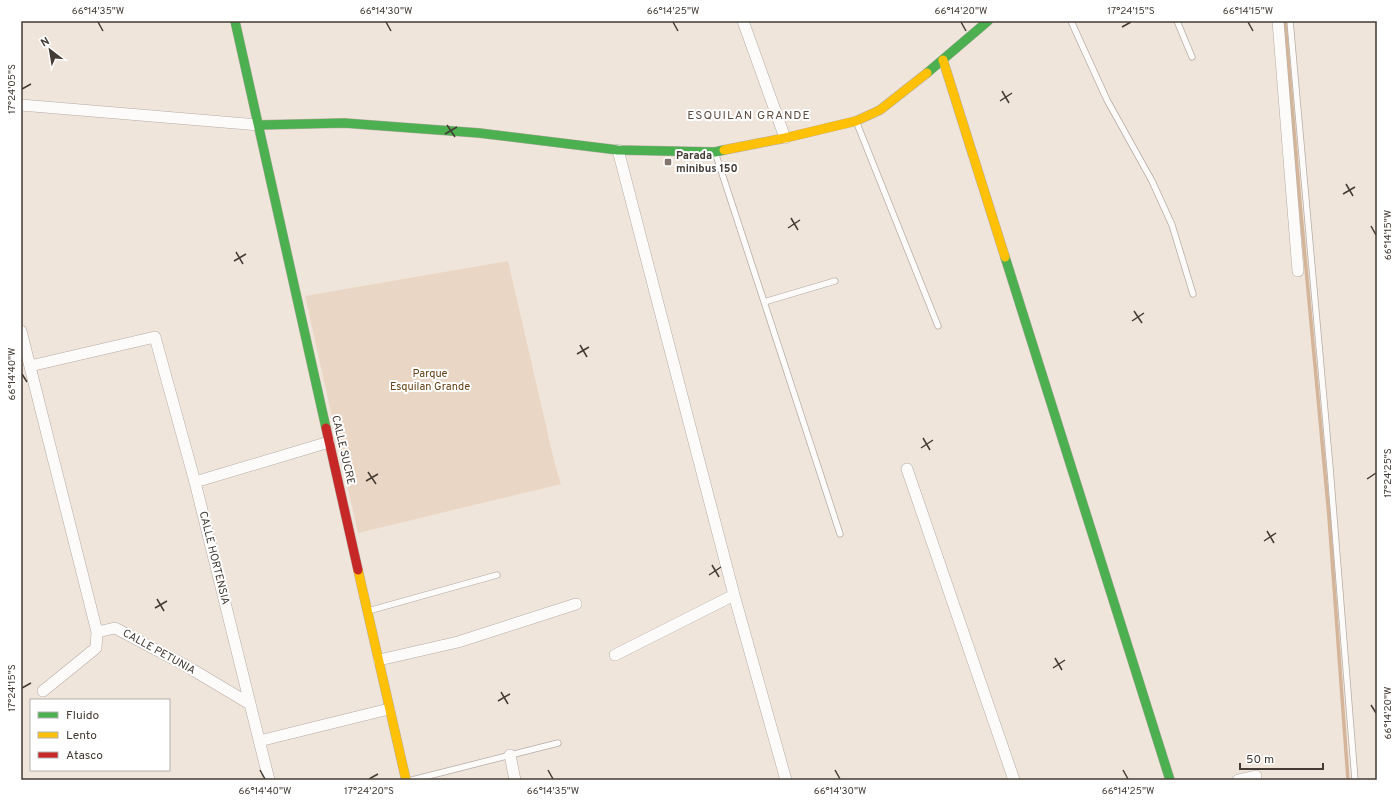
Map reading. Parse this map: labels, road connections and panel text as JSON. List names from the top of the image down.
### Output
{
  "streets": {
    "street": ["CALLE SUCRE", "CALLE HORTENSIA", "CALLE PETUNIA"]
  },
  "crossings": [
    ["CALLE HORTENSIA", "CALLE PETUNIA"]
  ],
  "districts": ["ESQUILAN GRANDE"],
  "parks": ["Parque Esquilan Grande"],
  "places": {
    "transit": ["Parada minibus 150"]
  },
  "legend": ["Fluido", "Lento", "Atasco"],
  "scale_bar": "50 m",
  "north": "top left",
  "coordinates": [
    "66°14'35\"W",
    "66°14'30\"W",
    "66°14'25\"W",
    "66°14'20\"W",
    "17°24'15\"S",
    "66°14'15\"W",
    "17°24'05\"S",
    "66°14'40\"W",
    "17°24'25\"S",
    "17°24'20\"S"
  ]
}
